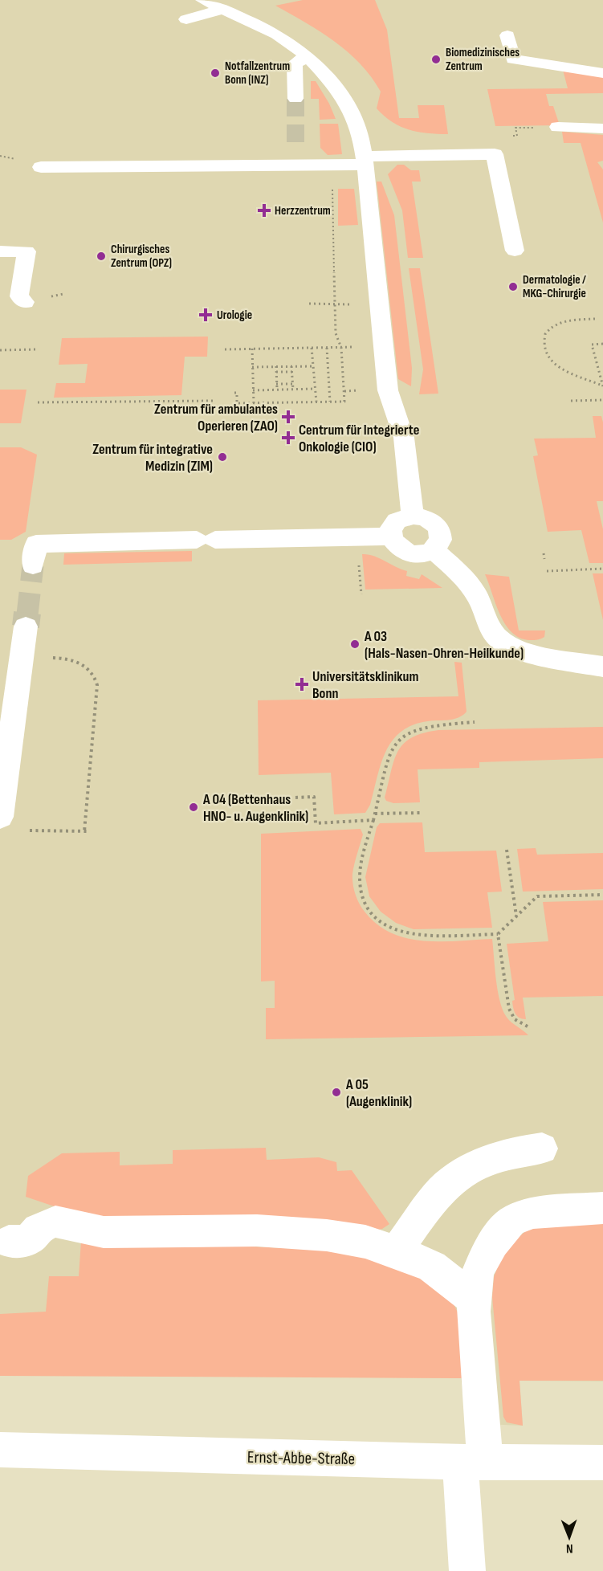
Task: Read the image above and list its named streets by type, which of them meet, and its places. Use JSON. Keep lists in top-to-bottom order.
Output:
{
  "streets": {
    "street": ["Ernst-Abbe-Straße"]
  },
  "places": {
    "other": [
      "Biomedizinisches Zentrum",
      "Notfallzentrum Bonn (INZ)",
      "Chirurgisches Zentrum (OPZ)",
      "Dermatologie / MKG-Chirurgie",
      "Zentrum für integrative Medizin (ZIM)",
      "A 03 (Hals-Nasen-Ohren-Heilkunde)",
      "A 04 (Bettenhaus HNO- u. Augenklinik)",
      "A 05 (Augenklinik)"
    ],
    "health": [
      "Herzzentrum",
      "Urologie",
      "Zentrum für ambulantes Operieren (ZAO)",
      "Centrum für Integrierte Onkologie (CIO)",
      "Universitätsklinikum Bonn"
    ]
  },
  "north": "bottom"
}
